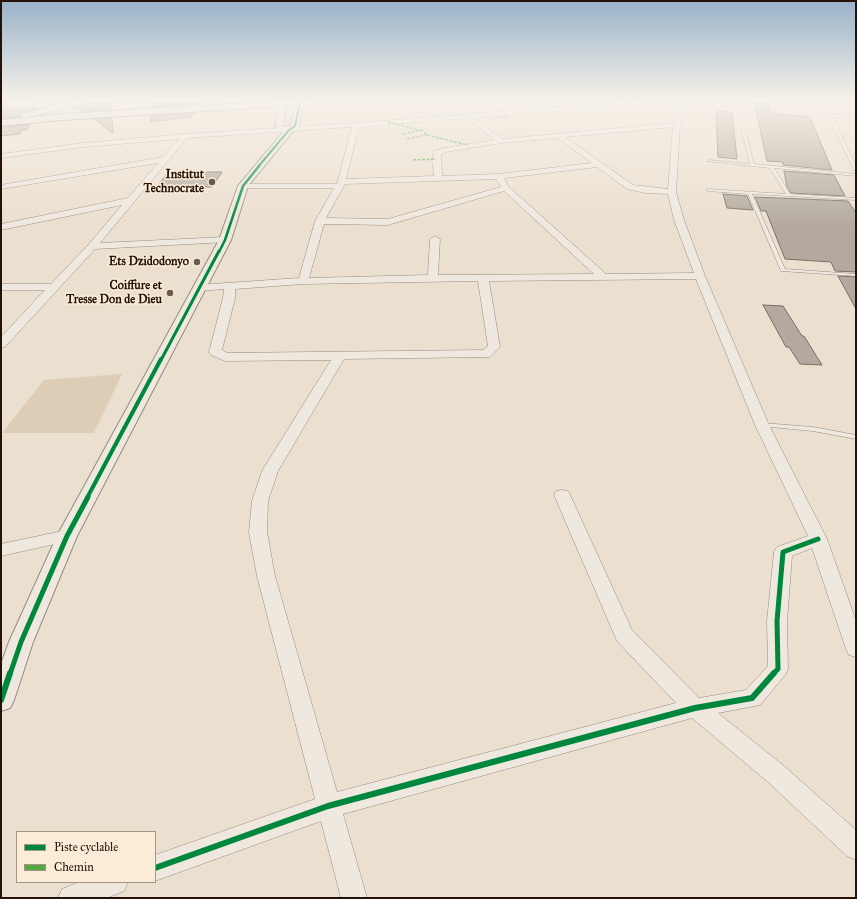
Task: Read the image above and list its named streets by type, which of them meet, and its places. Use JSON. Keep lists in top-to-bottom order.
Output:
{
  "places": ["Institut Technocrate", "Ets Dzidodonyo", "Coiffure et Tresse Don de Dieu"],
  "legend": ["Piste cyclable", "Chemin"]
}
